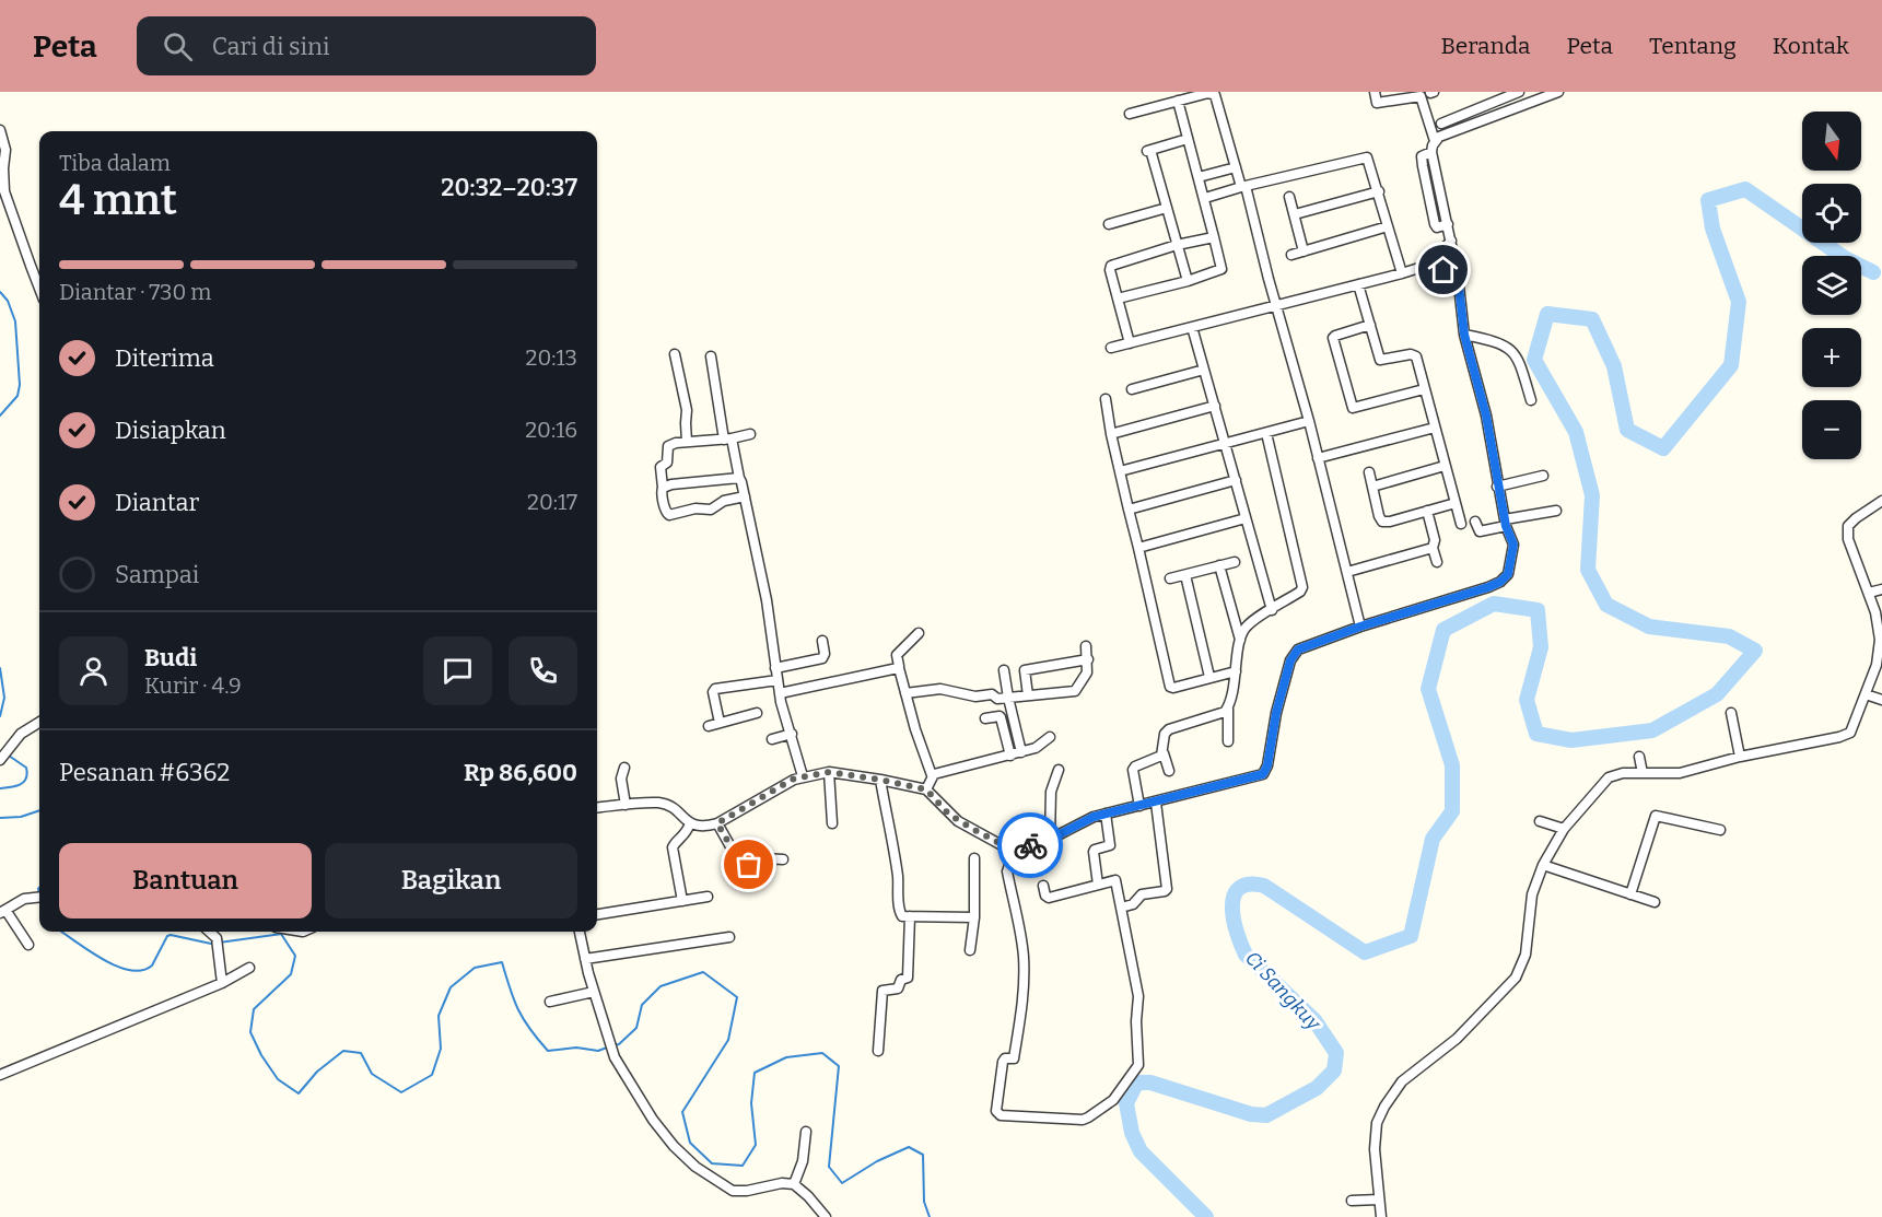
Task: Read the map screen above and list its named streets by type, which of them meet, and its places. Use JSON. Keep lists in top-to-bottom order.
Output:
{
  "water": ["Ci Sangkuy"],
  "north": "bottom",
  "page": {
    "header": "Peta",
    "search": "Cari di sini",
    "nav": [
      "Beranda",
      "Peta",
      "Tentang",
      "Kontak"
    ],
    "map_buttons": ["+", "−"],
    "heading": ["4 mnt", "Tiba dalam", "20:32–20:37"],
    "panel": [
      "Budi",
      "Kurir · 4.9",
      "Pesanan #6362",
      "Rp 86,600"
    ],
    "bar": "Diantar · 730 m",
    "list": [
      ["Diterima", "20:13"],
      ["Disiapkan", "20:16"],
      ["Diantar", "20:17"],
      "Sampai"
    ],
    "buttons": ["Bantuan", "Bagikan"]
  }
}
